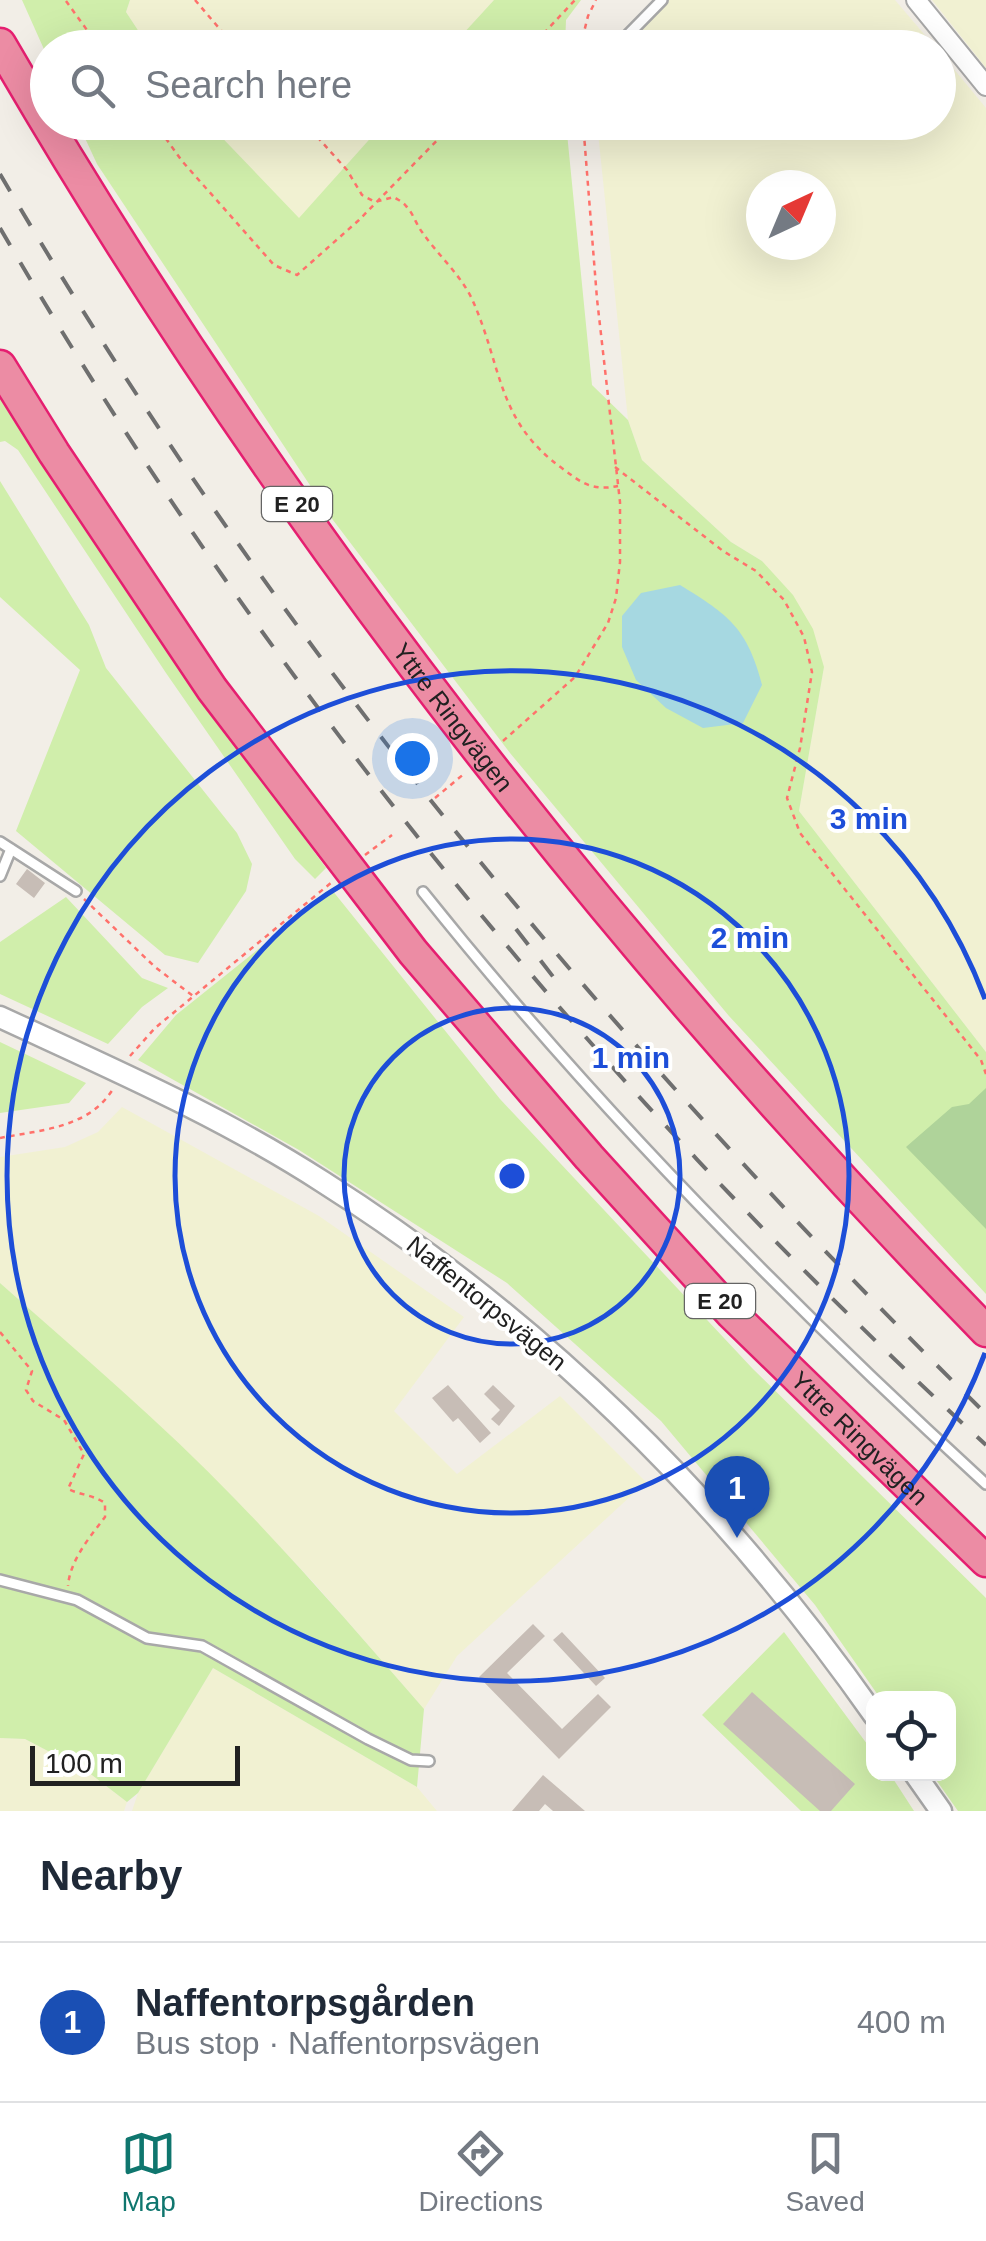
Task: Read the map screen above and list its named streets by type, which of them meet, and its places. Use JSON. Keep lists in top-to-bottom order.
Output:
{
  "streets": {
    "highway": ["E 20", "Yttre Ringvägen"],
    "street": ["Naffentorpsvägen"]
  },
  "scale_bar": "100 m",
  "north": "top right",
  "page": {
    "search": "Search here",
    "pins": "1",
    "scale": "100 m",
    "heading": "Nearby",
    "list": [
      {
        "mark": "1",
        "name": "Naffentorpsgården",
        "note": "Bus stop · Naffentorpsvägen",
        "value": "400 m"
      }
    ],
    "nav": ["Map", "Directions", "Saved"]
  },
  "rings": ["3 min", "2 min", "1 min"]
}
